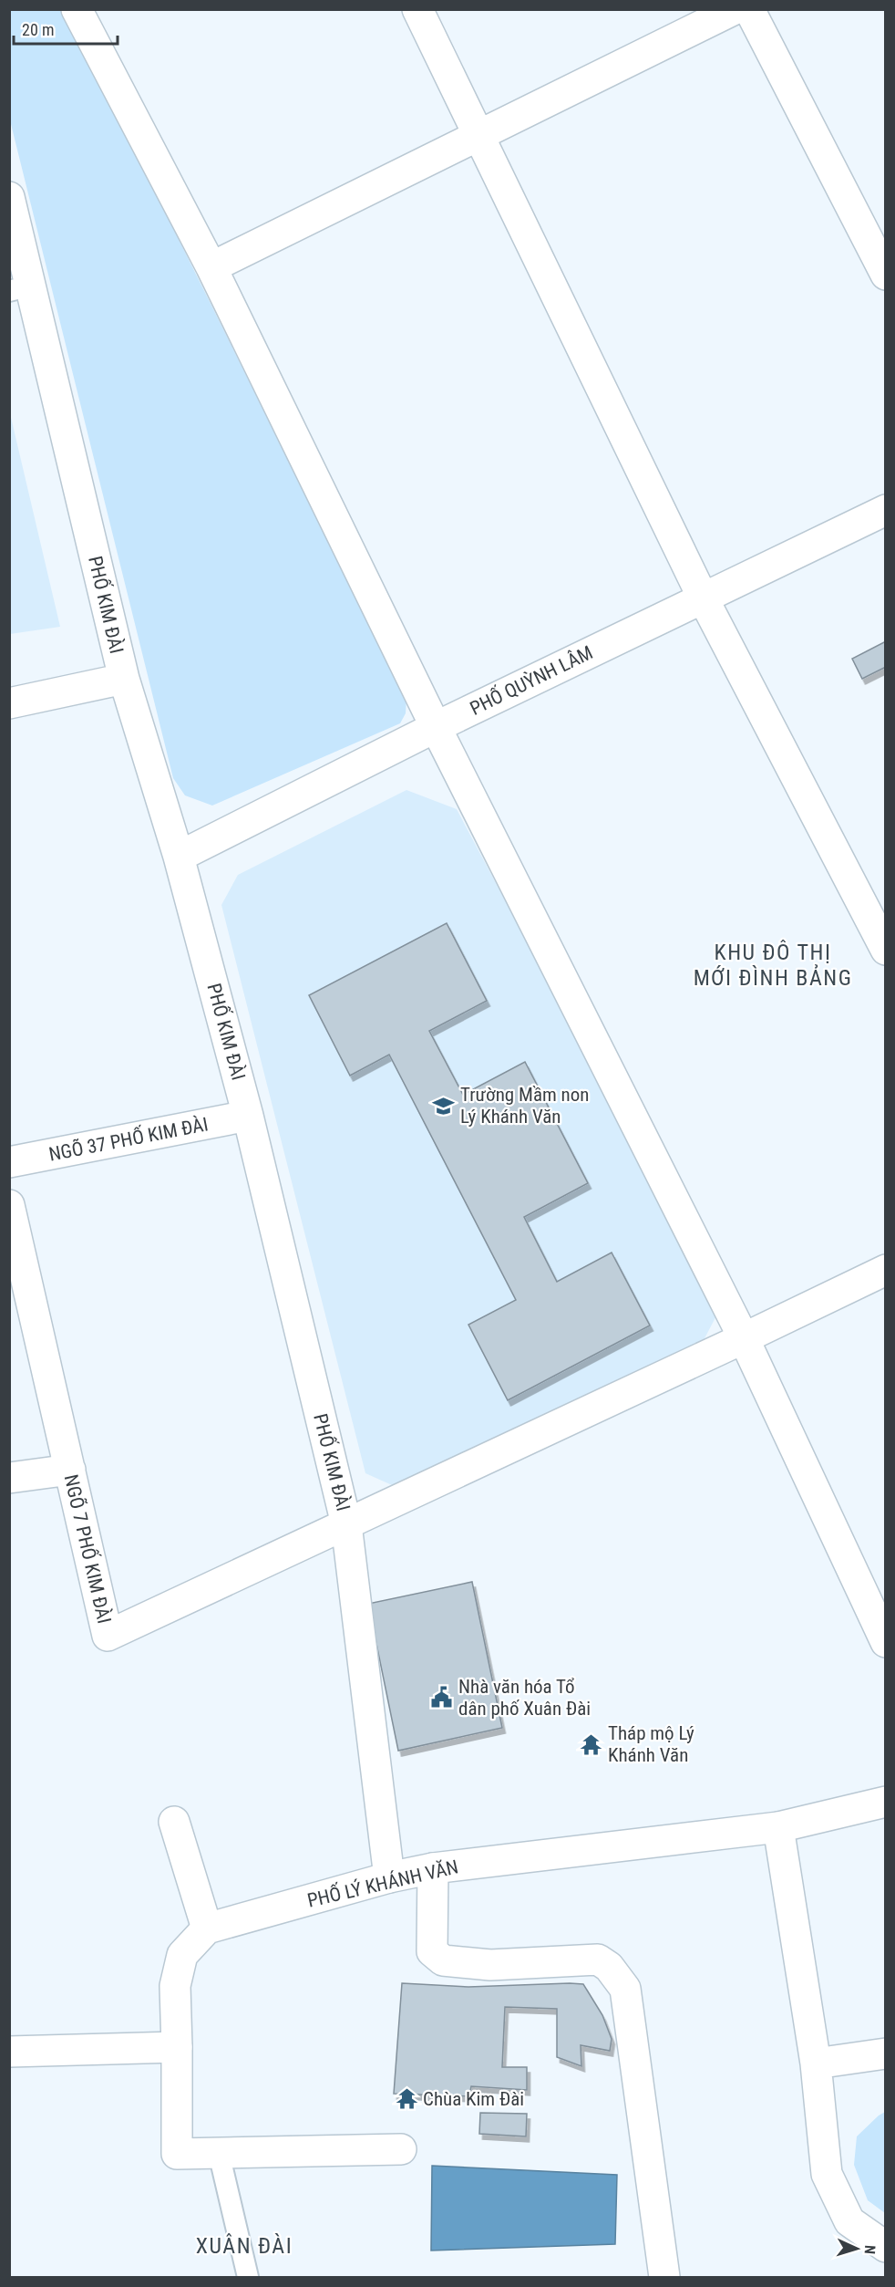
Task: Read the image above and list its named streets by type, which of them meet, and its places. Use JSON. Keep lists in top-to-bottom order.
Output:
{
  "streets": {
    "street": [
      "PHỐ KIM ĐÀI",
      "PHỐ QUỲNH LÂM",
      "NGÕ 37 PHỐ KIM ĐÀI",
      "NGÕ 7 PHỐ KIM ĐÀI",
      "PHỐ LÝ KHÁNH VĂN"
    ]
  },
  "crossings": [
    ["PHỐ KIM ĐÀI", "PHỐ QUỲNH LÂM"],
    ["PHỐ KIM ĐÀI", "NGÕ 37 PHỐ KIM ĐÀI"],
    ["PHỐ KIM ĐÀI", "NGÕ 7 PHỐ KIM ĐÀI"],
    ["PHỐ KIM ĐÀI", "PHỐ LÝ KHÁNH VĂN"]
  ],
  "districts": ["KHU ĐÔ THỊ MỚI ĐÌNH BẢNG", "XUÂN ĐÀI"],
  "places": {
    "school or university": ["Trường Mầm non Lý Khánh Văn"],
    "public building": ["Nhà văn hóa Tổ dân phố Xuân Đài"],
    "temple": ["Tháp mộ Lý Khánh Văn", "Chùa Kim Đài"]
  },
  "scale_bar": "20 m",
  "north": "right"
}
